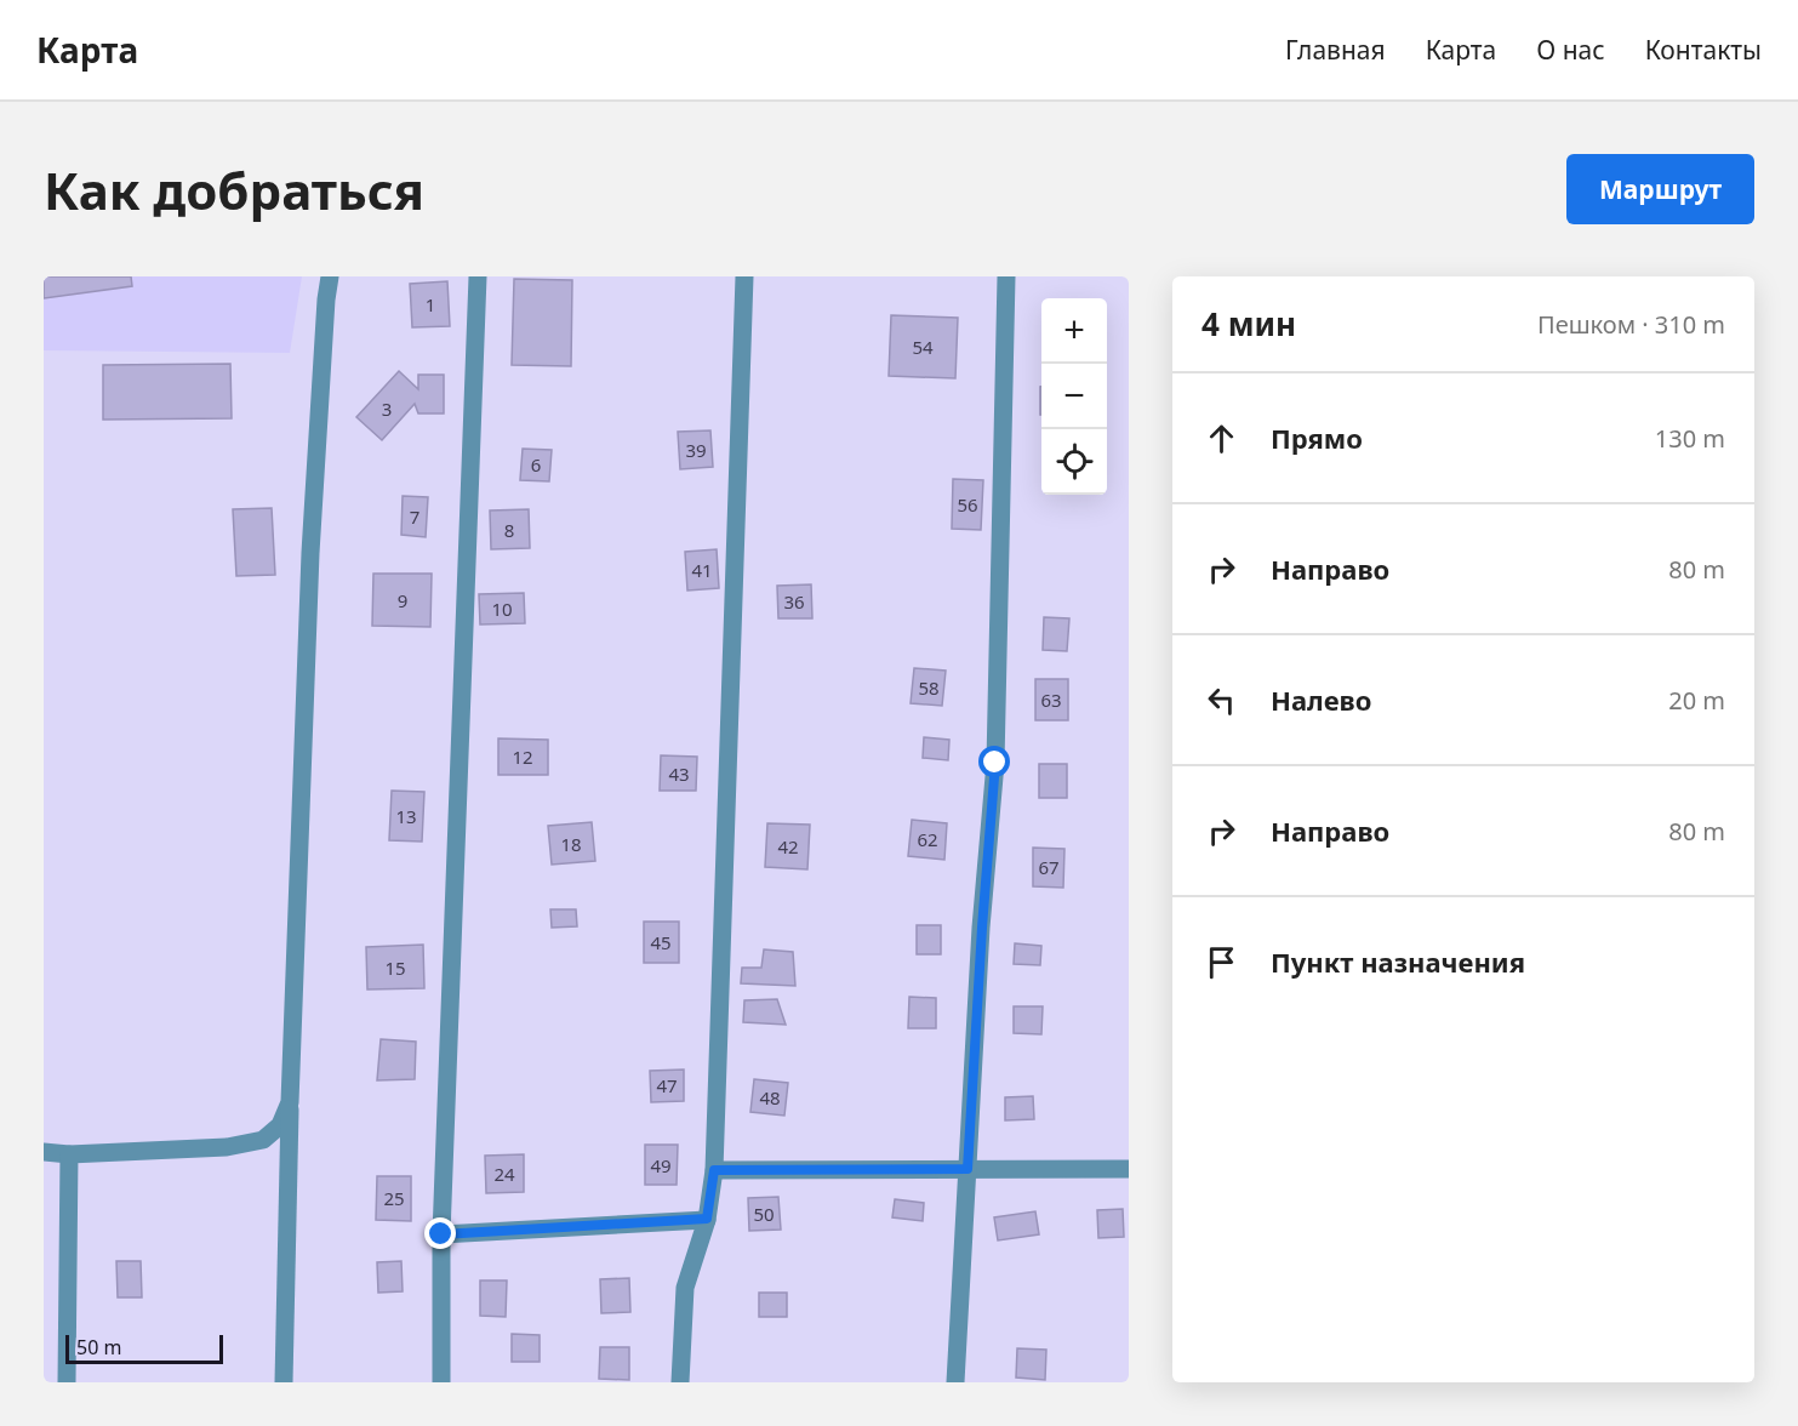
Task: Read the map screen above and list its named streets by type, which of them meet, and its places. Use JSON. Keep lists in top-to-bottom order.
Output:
{
  "house_numbers": [
    "1",
    "54",
    "3",
    "39",
    "6",
    "56",
    "7",
    "8",
    "41",
    "9",
    "36",
    "10",
    "58",
    "63",
    "12",
    "43",
    "13",
    "62",
    "18",
    "42",
    "67",
    "45",
    "15",
    "47",
    "48",
    "49",
    "24",
    "25",
    "50"
  ],
  "scale_bar": "50 m",
  "page": {
    "header": "Карта",
    "nav": [
      "Главная",
      "Карта",
      "О нас",
      "Контакты"
    ],
    "buttons": "Маршрут",
    "title": "Как добраться",
    "heading": ["4 мин", "Пешком · 310 m"],
    "map_buttons": ["+", "−"],
    "list": [
      ["Прямо", "130 m"],
      ["Направо", "80 m"],
      ["Налево", "20 m"],
      ["Направо", "80 m"],
      "Пункт назначения"
    ],
    "scale": "50 m"
  }
}
